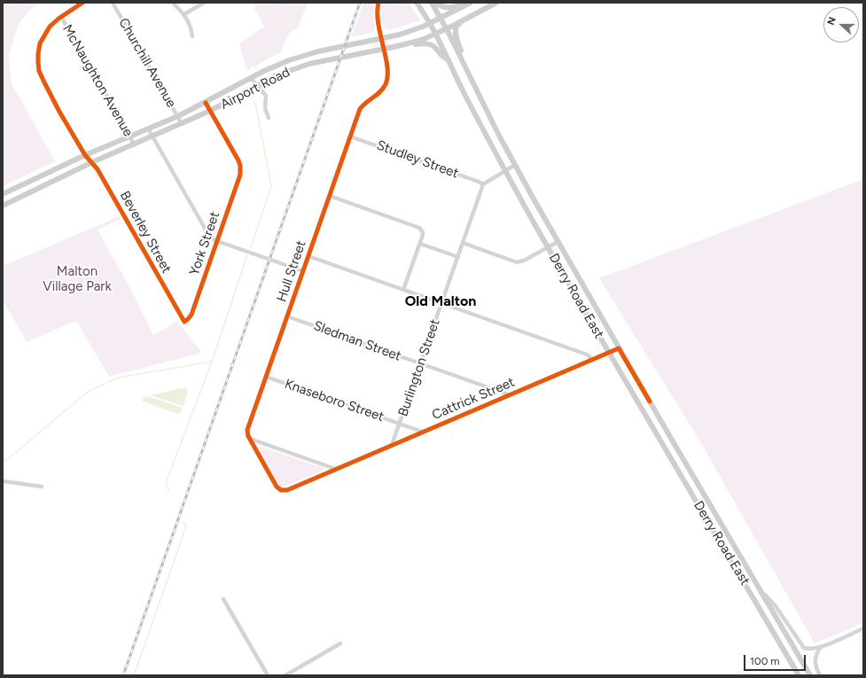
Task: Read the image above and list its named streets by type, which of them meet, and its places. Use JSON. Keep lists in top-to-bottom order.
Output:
{
  "streets": {
    "main road": ["Airport Road", "Derry Road East"],
    "street": [
      "Churchill Avenue",
      "McNaughton Avenue",
      "Studley Street",
      "Beverley Street",
      "York Street",
      "Hull Street",
      "Sledman Street",
      "Burlington Street",
      "Cattrick Street",
      "Knaseboro Street"
    ]
  },
  "crossings": [
    ["Churchill Avenue", "Airport Road"],
    ["McNaughton Avenue", "Airport Road"],
    ["McNaughton Avenue", "Beverley Street"],
    ["Airport Road", "Beverley Street"],
    ["Airport Road", "York Street"],
    ["Airport Road", "Hull Street"],
    ["Airport Road", "Derry Road East"],
    ["Studley Street", "Hull Street"],
    ["Studley Street", "Burlington Street"],
    ["Beverley Street", "York Street"],
    ["Hull Street", "Sledman Street"],
    ["Hull Street", "Knaseboro Street"],
    ["Derry Road East", "Cattrick Street"],
    ["Sledman Street", "Burlington Street"],
    ["Sledman Street", "Cattrick Street"],
    ["Burlington Street", "Cattrick Street"],
    ["Burlington Street", "Knaseboro Street"],
    ["Cattrick Street", "Knaseboro Street"]
  ],
  "districts": ["Old Malton"],
  "parks": ["Malton Village Park"],
  "scale_bar": "100 m",
  "north": "left"
}
